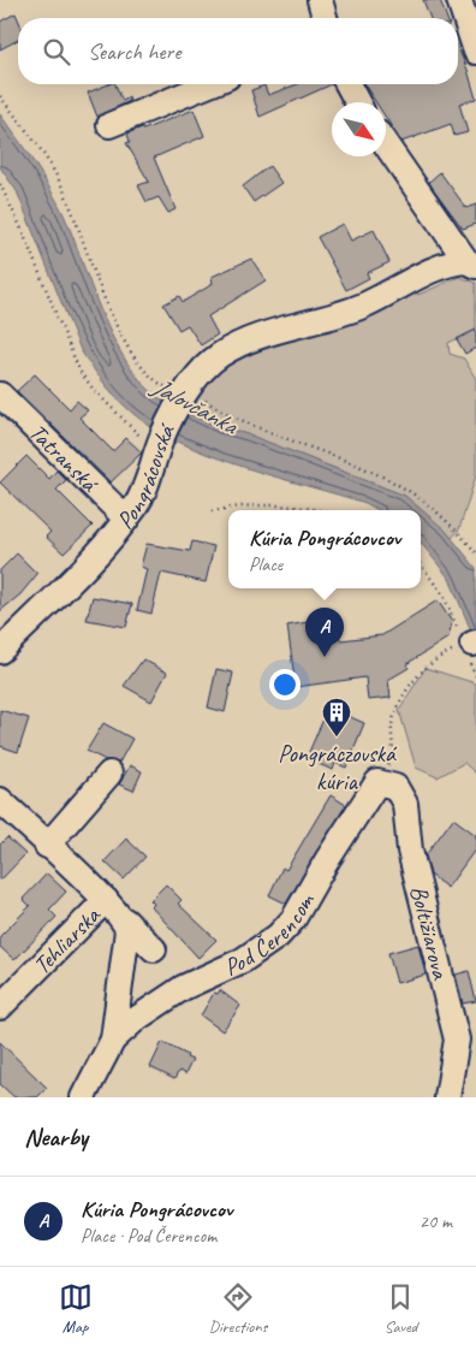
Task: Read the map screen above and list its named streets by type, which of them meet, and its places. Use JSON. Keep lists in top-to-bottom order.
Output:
{
  "streets": {
    "street": [
      "Tatranská",
      "Pongrácovská",
      "Pod Čerencom",
      "Boltižiarova",
      "Tehliarska"
    ]
  },
  "crossings": [
    ["Tatranská", "Pongrácovská"],
    ["Pod Čerencom", "Boltižiarova"]
  ],
  "water": ["Jalovčanka"],
  "places": {
    "building": ["Pongráczovská kúria"]
  },
  "north": "bottom right",
  "page": {
    "search": "Search here",
    "popup": ["Kúria Pongrácovcov", "Place"],
    "pins": "A",
    "heading": "Nearby",
    "list": [
      {
        "mark": "A",
        "name": "Kúria Pongrácovcov",
        "note": "Place · Pod Čerencom",
        "value": "20 m"
      }
    ],
    "nav": ["Map", "Directions", "Saved"]
  }
}
